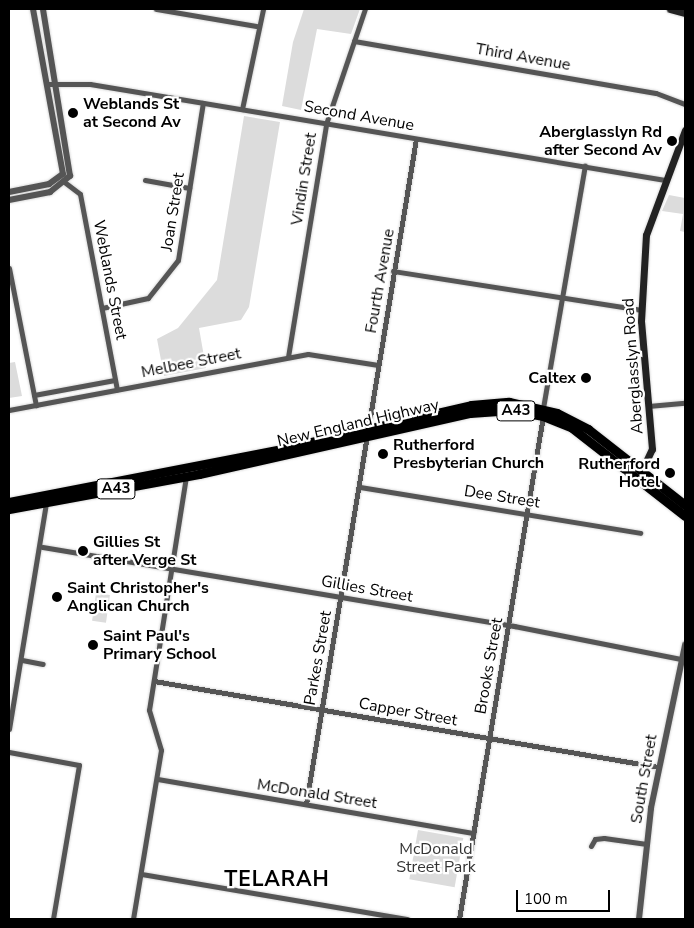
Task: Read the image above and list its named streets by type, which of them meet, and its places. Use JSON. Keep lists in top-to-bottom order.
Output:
{
  "streets": {
    "highway": ["A43", "New England Highway"],
    "main road": ["Aberglasslyn Road"],
    "street": [
      "Third Avenue",
      "Second Avenue",
      "Vindin Street",
      "Joan Street",
      "Weblands Street",
      "Fourth Avenue",
      "Melbee Street",
      "Dee Street",
      "Gillies Street",
      "Parkes Street",
      "Brooks Street",
      "Capper Street",
      "South Street",
      "McDonald Street"
    ]
  },
  "crossings": [
    ["Third Avenue", "Vindin Street"],
    ["Second Avenue", "Vindin Street"],
    ["Second Avenue", "Joan Street"],
    ["Second Avenue", "Fourth Avenue"],
    ["Second Avenue", "Aberglasslyn Road"],
    ["Second Avenue", "Brooks Street"],
    ["Vindin Street", "Melbee Street"],
    ["Joan Street", "Weblands Street"],
    ["Weblands Street", "Melbee Street"],
    ["Fourth Avenue", "Melbee Street"],
    ["Fourth Avenue", "New England Highway"],
    ["Fourth Avenue", "Parkes Street"],
    ["Aberglasslyn Road", "New England Highway"],
    ["New England Highway", "Parkes Street"],
    ["New England Highway", "Brooks Street"],
    ["Dee Street", "Parkes Street"],
    ["Dee Street", "Brooks Street"],
    ["Gillies Street", "Parkes Street"],
    ["Gillies Street", "Brooks Street"],
    ["Gillies Street", "South Street"],
    ["Parkes Street", "Capper Street"],
    ["Parkes Street", "McDonald Street"],
    ["Brooks Street", "Capper Street"],
    ["Brooks Street", "McDonald Street"],
    ["Capper Street", "South Street"]
  ],
  "districts": ["TELARAH"],
  "parks": ["McDonald Street Park"],
  "places": [
    "Weblands St at Second Av",
    "Aberglasslyn Rd after Second Av",
    "Caltex",
    "Rutherford Presbyterian Church",
    "Rutherford Hotel",
    "Gillies St after Verge St",
    "Saint Christopher's Anglican Church",
    "Saint Paul's Primary School"
  ],
  "scale_bar": "100 m"
}
